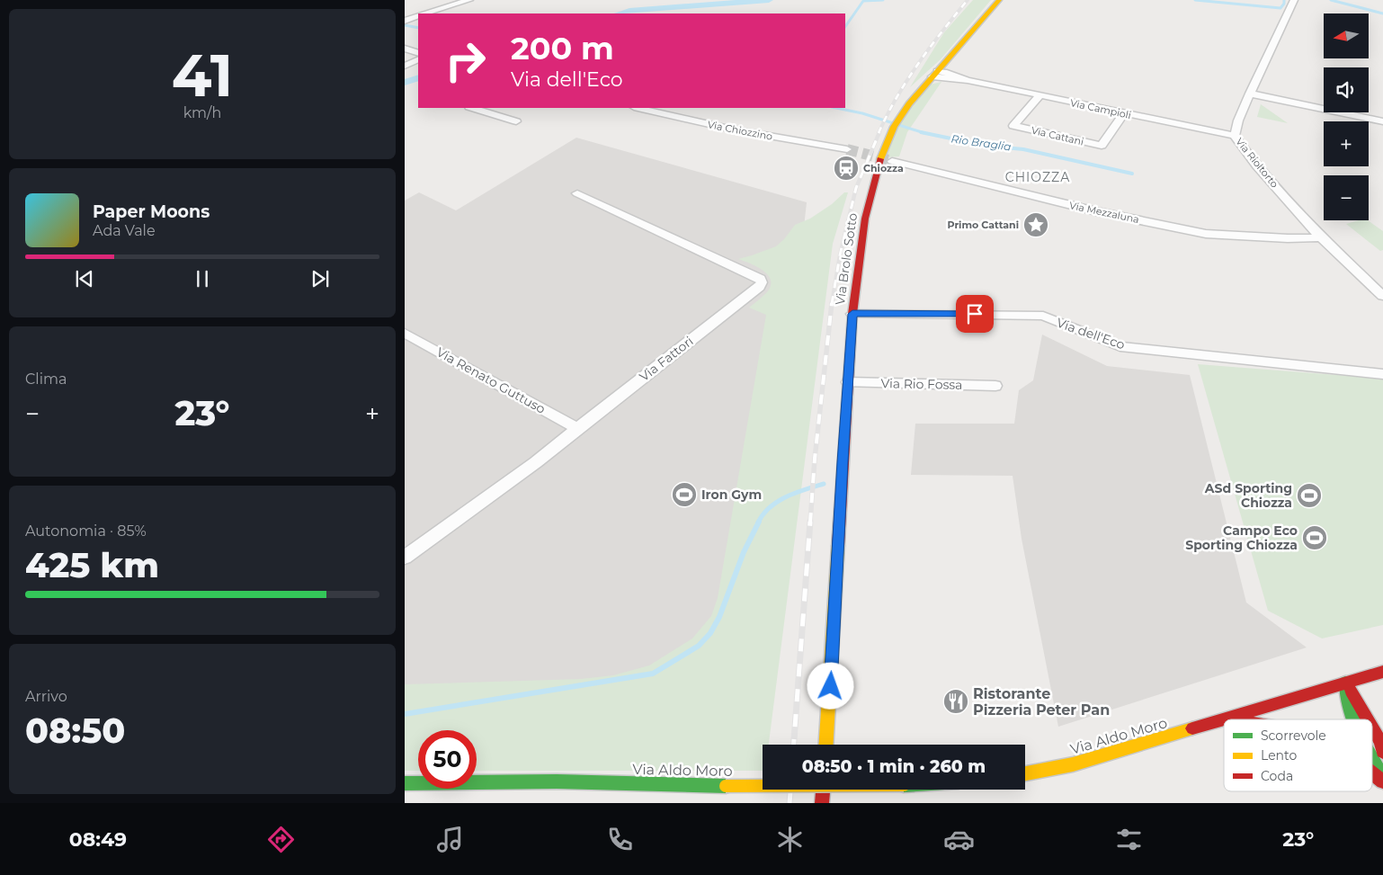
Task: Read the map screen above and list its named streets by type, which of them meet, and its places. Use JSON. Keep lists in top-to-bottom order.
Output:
{
  "streets": {
    "main road": ["Via Brolo Sotto", "Via Aldo Moro"],
    "street": [
      "Via Campioli",
      "Via Chiozzino",
      "Via Cattani",
      "Via Rioltorto",
      "Via Mezzaluna",
      "Via dell'Eco",
      "Via Fattori",
      "Via Renato Guttuso",
      "Via Rio Fossa"
    ]
  },
  "crossings": [
    ["Via Campioli", "Via Cattani"],
    ["Via Campioli", "Via Rioltorto"],
    ["Via Campioli", "Via Brolo Sotto"],
    ["Via Rioltorto", "Via Mezzaluna"],
    ["Via Brolo Sotto", "Via dell'Eco"],
    ["Via Brolo Sotto", "Via Rio Fossa"],
    ["Via Fattori", "Via Renato Guttuso"]
  ],
  "districts": ["CHIOZZA"],
  "water": ["Rio Braglia"],
  "places": {
    "station": ["Chiozza"],
    "place": ["Primo Cattani"],
    "sports": ["Iron Gym", "ASd Sporting Chiozza", "Campo Eco Sporting Chiozza"],
    "restaurant": ["Ristorante Pizzeria Peter Pan"]
  },
  "legend": ["Scorrevole", "Lento", "Coda"],
  "north": "left",
  "page": {
    "tile": [
      ["41", "km/h"],
      "Clima",
      ["Autonomia · 85%", "425 km"],
      ["Arrivo", "08:50"]
    ],
    "map_buttons": ["+", "−"],
    "turn": ["200 m", "Via dell'Eco"],
    "song": ["Paper Moons", "Ada Vale"],
    "heat": ["−", "23°", "+"],
    "limit": "50",
    "trip": "08:50 · 1 min · 260 m",
    "tabs": ["08:49", "23°"]
  }
}
